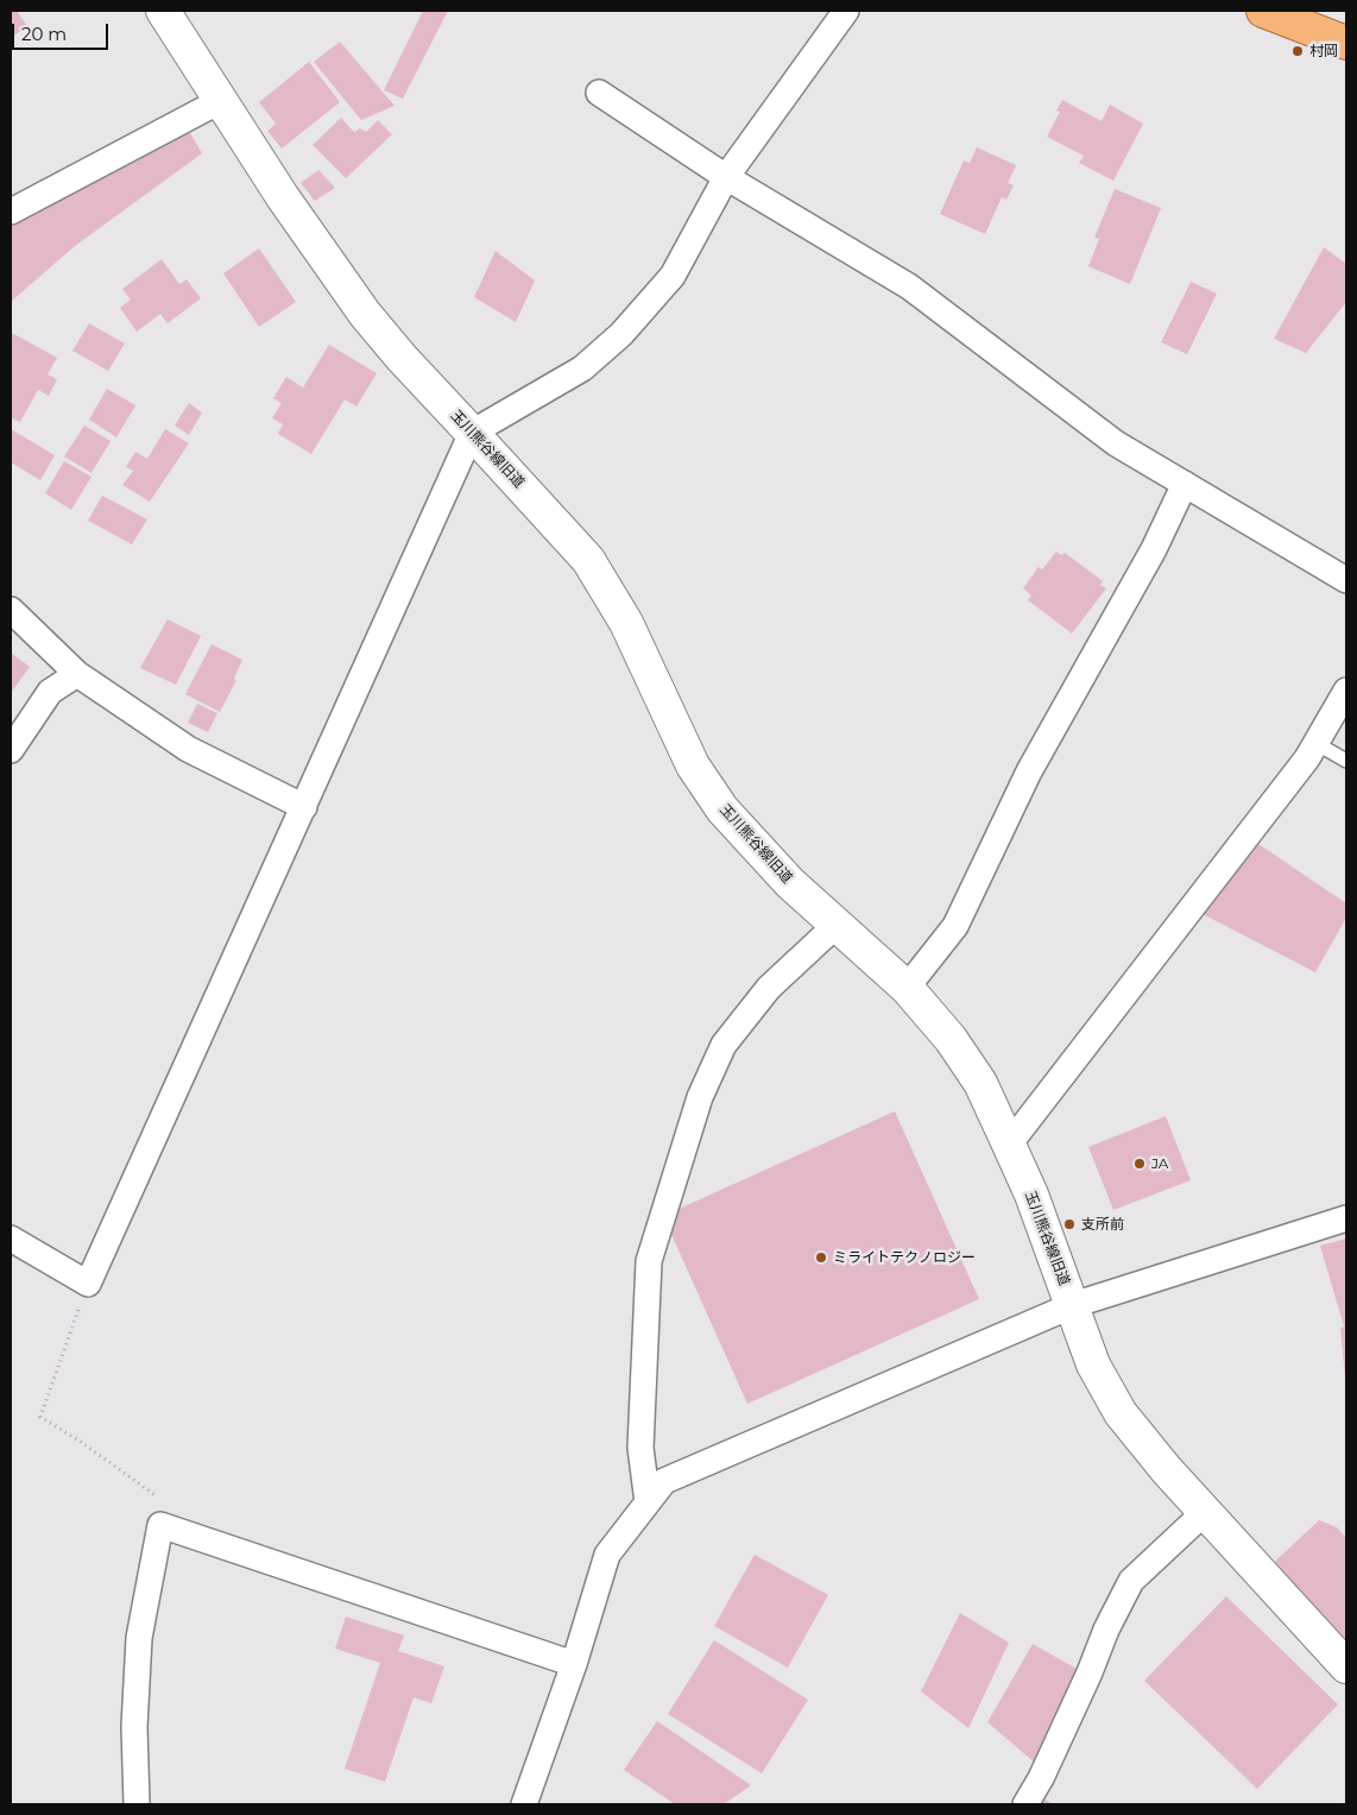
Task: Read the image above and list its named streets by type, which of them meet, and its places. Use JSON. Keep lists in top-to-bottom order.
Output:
{
  "streets": {
    "street": ["玉川熊谷線旧道"]
  },
  "places": [
    "村岡",
    "JA",
    "支所前",
    "ミライトテクノロジー"
  ],
  "scale_bar": "20 m"
}
